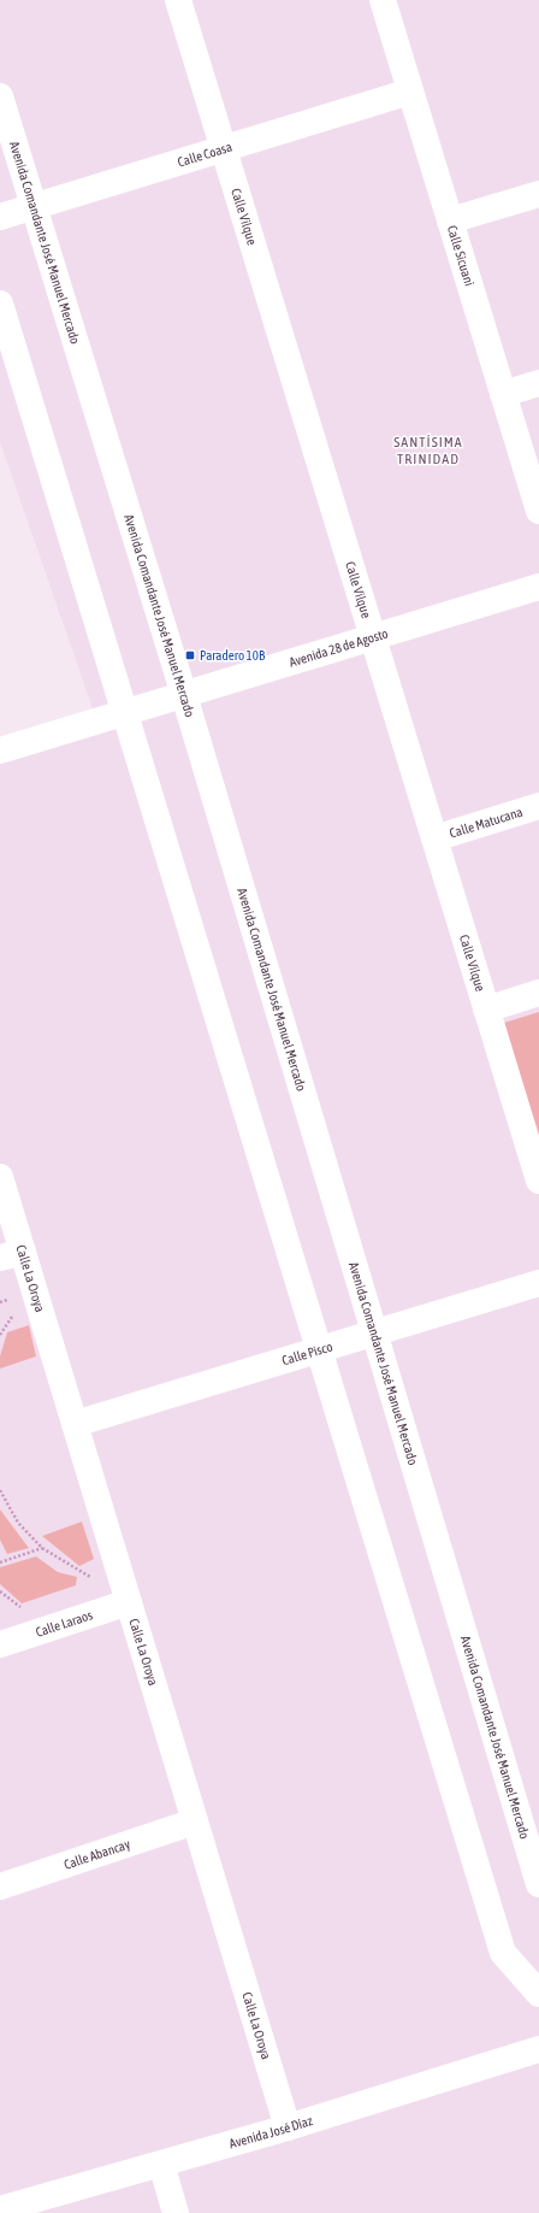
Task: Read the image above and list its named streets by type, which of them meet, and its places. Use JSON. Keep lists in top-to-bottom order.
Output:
{
  "streets": {
    "street": [
      "Calle Coasa",
      "Calle Vilque",
      "Avenida Comandante José Manuel Mercado",
      "Calle Sicuani",
      "Avenida 28 de Agosto",
      "Calle Matucana",
      "Calle La Oroya",
      "Calle Pisco",
      "Calle Laraos",
      "Calle Abancay",
      "Avenida José Díaz"
    ]
  },
  "crossings": [
    ["Calle Coasa", "Calle Vilque"],
    ["Calle Coasa", "Avenida Comandante José Manuel Mercado"],
    ["Calle Coasa", "Calle Sicuani"],
    ["Calle Vilque", "Avenida 28 de Agosto"],
    ["Calle Vilque", "Calle Matucana"],
    ["Avenida Comandante José Manuel Mercado", "Avenida 28 de Agosto"],
    ["Avenida Comandante José Manuel Mercado", "Calle Pisco"],
    ["Calle La Oroya", "Calle Pisco"],
    ["Calle La Oroya", "Calle Laraos"],
    ["Calle La Oroya", "Calle Abancay"],
    ["Calle La Oroya", "Avenida José Díaz"]
  ],
  "districts": ["SANTÍSIMA TRINIDAD"],
  "places": {
    "transit": ["Paradero 10B"]
  }
}
